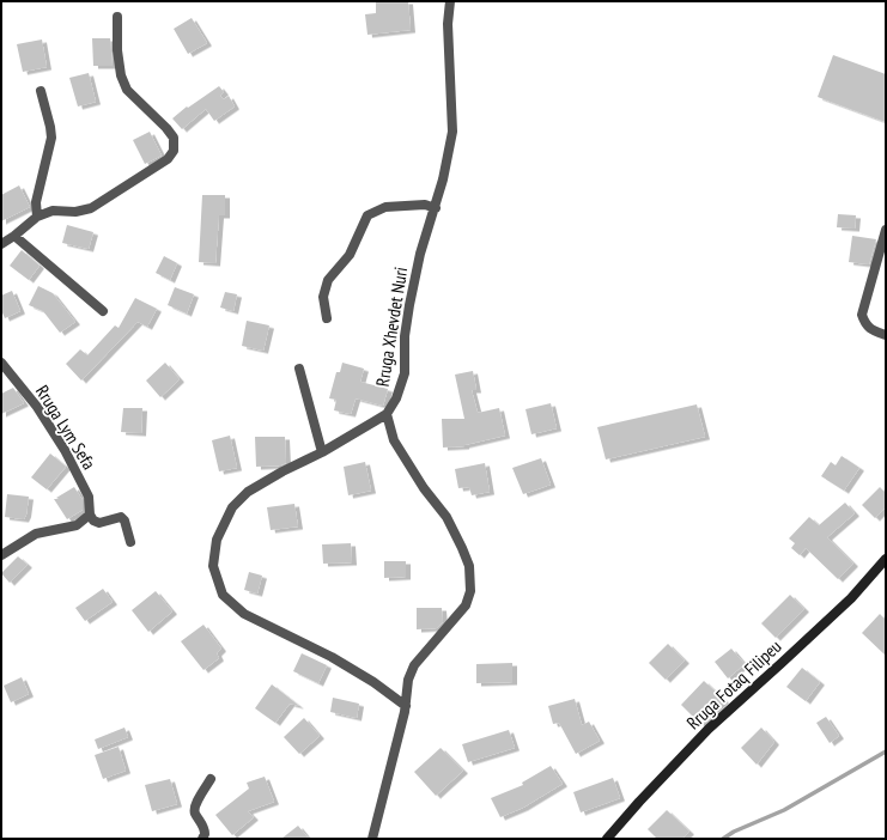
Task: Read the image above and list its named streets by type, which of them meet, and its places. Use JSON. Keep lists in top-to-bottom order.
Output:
{
  "streets": {
    "main road": ["Rruga Fotaq Filipeu"],
    "street": ["Rruga Xhevdet Nuri", "Rruga Lym Sefa"]
  }
}
